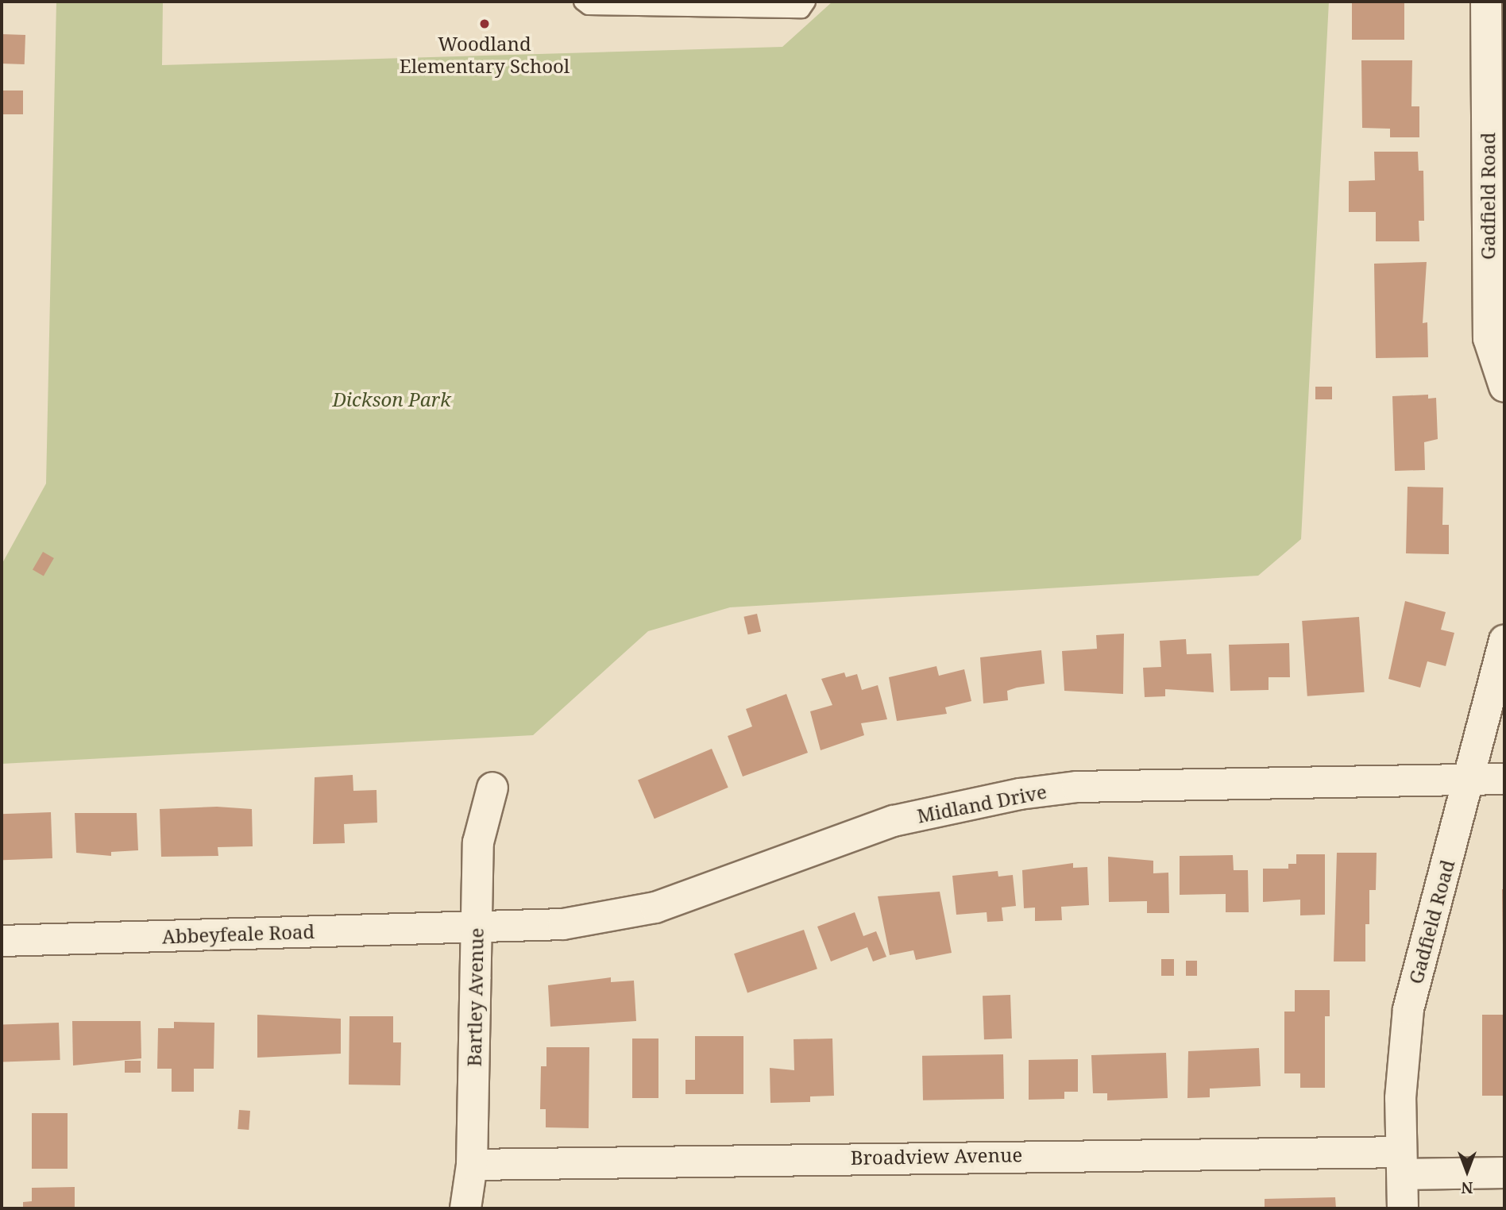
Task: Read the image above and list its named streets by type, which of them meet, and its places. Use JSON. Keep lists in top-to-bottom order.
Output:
{
  "streets": {
    "street": [
      "Gadfield Road",
      "Midland Drive",
      "Abbeyfeale Road",
      "Bartley Avenue",
      "Broadview Avenue"
    ]
  },
  "crossings": [
    ["Gadfield Road", "Midland Drive"],
    ["Gadfield Road", "Broadview Avenue"],
    ["Midland Drive", "Abbeyfeale Road"],
    ["Midland Drive", "Bartley Avenue"],
    ["Abbeyfeale Road", "Bartley Avenue"],
    ["Bartley Avenue", "Broadview Avenue"]
  ],
  "parks": ["Dickson Park"],
  "places": ["Woodland Elementary School"],
  "north": "bottom"
}
